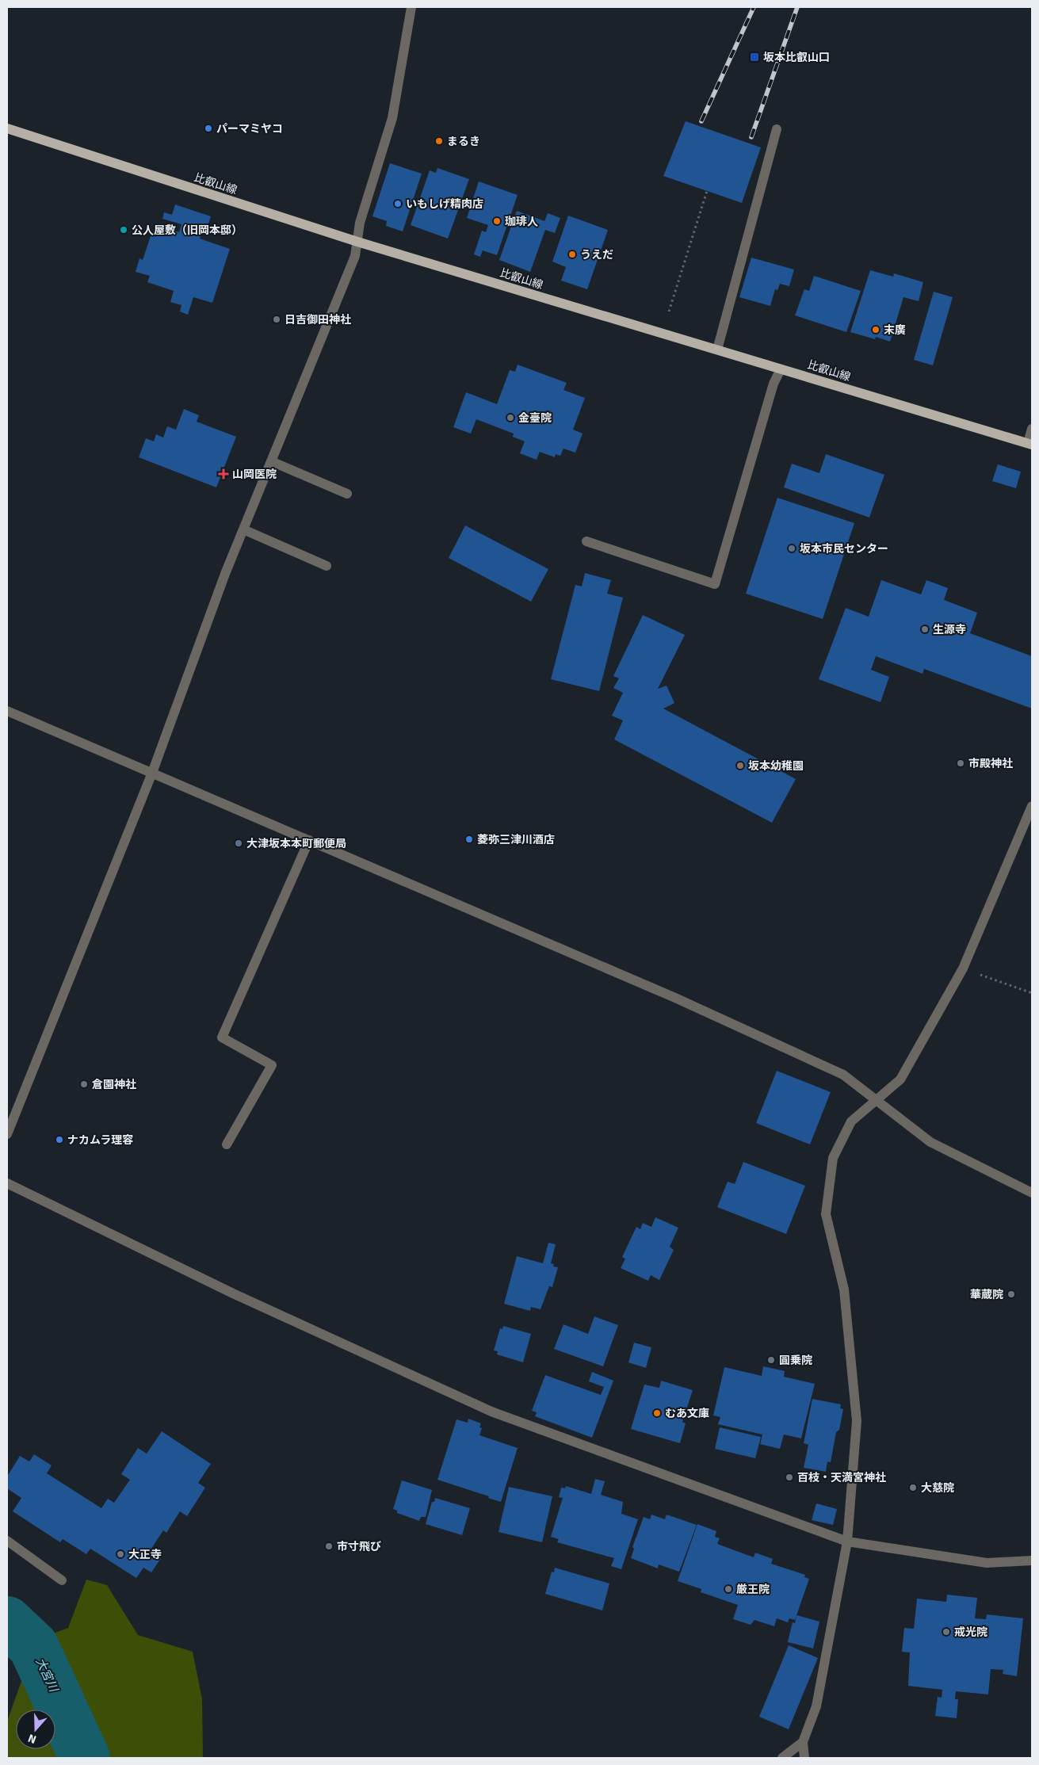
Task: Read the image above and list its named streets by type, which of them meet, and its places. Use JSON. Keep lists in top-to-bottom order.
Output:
{
  "streets": {
    "main road": ["比叡山線"]
  },
  "water": ["大宮川"],
  "places": {
    "transit": ["坂本比叡山口"],
    "other": [
      "パーマミヤコ",
      "まるき",
      "いもしげ精肉店",
      "珈琲人",
      "公人屋敷（旧岡本邸）",
      "うえだ",
      "日吉御田神社",
      "末廣",
      "金臺院",
      "坂本市民センター",
      "生源寺",
      "市殿神社",
      "坂本幼稚園",
      "菱弥三津川酒店",
      "大津坂本本町郵便局",
      "倉園神社",
      "ナカムラ理容",
      "華蔵院",
      "圓乗院",
      "むあ文庫",
      "百枝・天満宮神社",
      "大慈院",
      "市寸飛び",
      "大正寺",
      "厳王院",
      "戒光院"
    ],
    "health": ["山岡医院"]
  },
  "north": "bottom"
}
